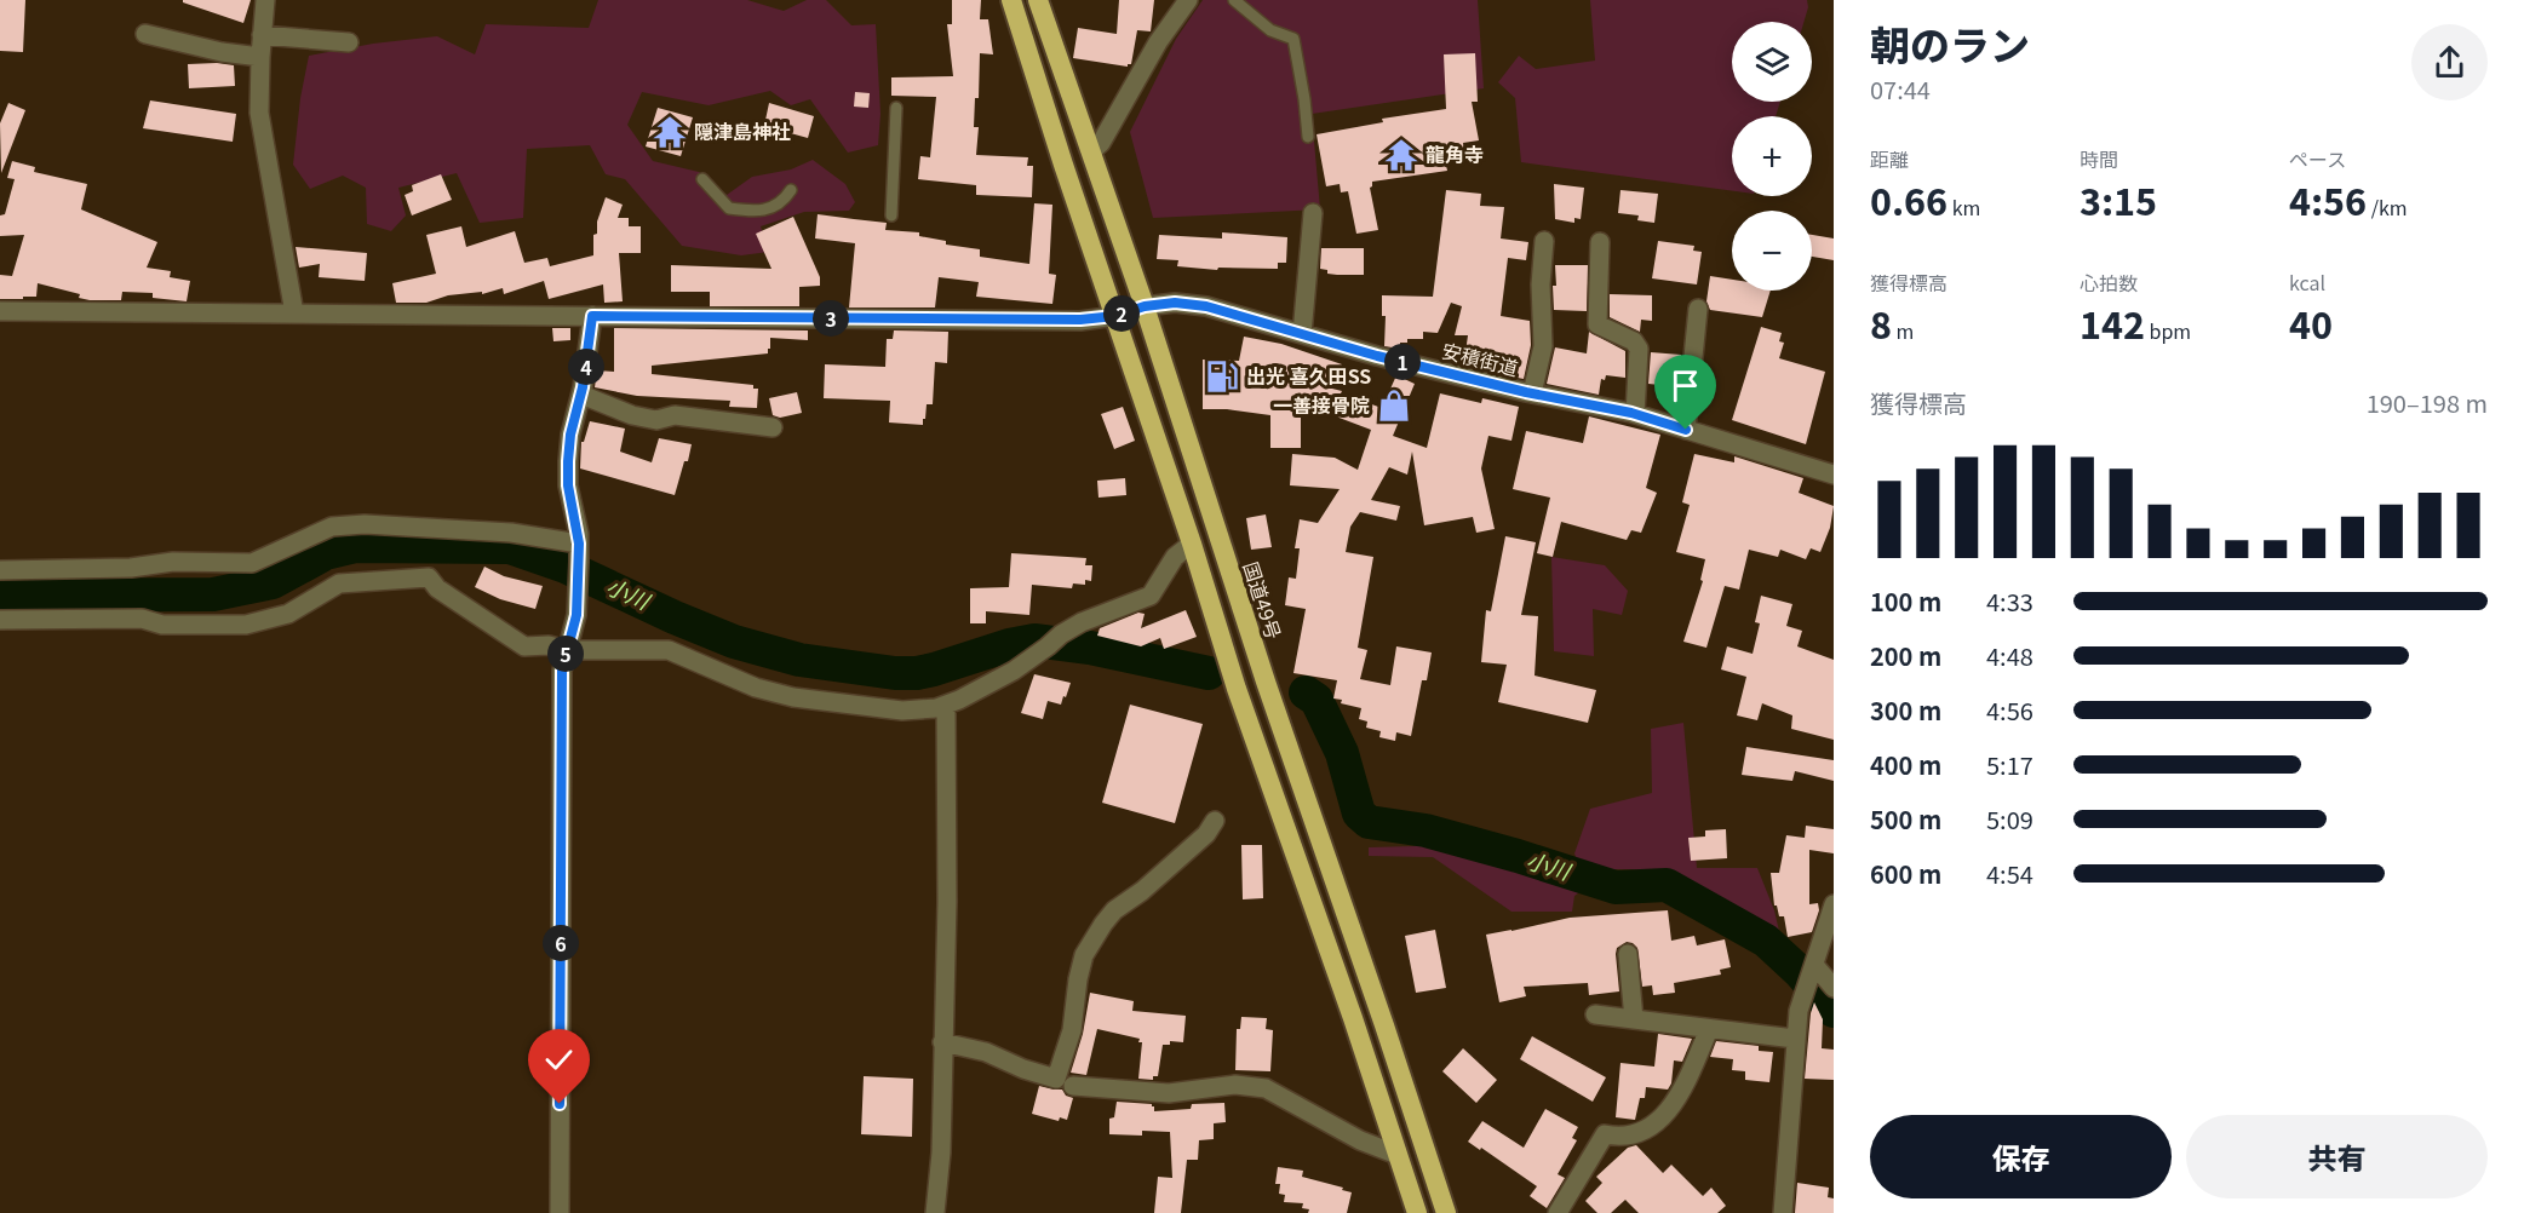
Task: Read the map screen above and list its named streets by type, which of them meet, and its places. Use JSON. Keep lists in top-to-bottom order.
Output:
{
  "streets": {
    "highway": ["国道49号"],
    "street": ["安積街道"]
  },
  "crossings": [
    ["安積街道", "国道49号"]
  ],
  "water": ["小川"],
  "places": {
    "temple": ["隠津島神社", "龍角寺"],
    "fuel station": ["出光 喜久田SS"],
    "shop": ["一善接骨院"]
  },
  "page": {
    "heading": ["朝のラン", "07:44"],
    "map_buttons": ["+", "−"],
    "stats": [
      ["距離", "0.66 km"],
      ["時間", "3:15"],
      ["ペース", "4:56 /km"],
      ["獲得標高", "8 m"],
      ["心拍数", "142 bpm"],
      ["kcal", "40"]
    ],
    "pins": [
      "2",
      "3",
      "1",
      "4",
      "5",
      "6"
    ],
    "chart": ["獲得標高", "190–198 m"],
    "list": [
      {
        "name": "100 m",
        "note": "4:33"
      },
      {
        "name": "200 m",
        "note": "4:48"
      },
      {
        "name": "300 m",
        "note": "4:56"
      },
      {
        "name": "400 m",
        "note": "5:17"
      },
      {
        "name": "500 m",
        "note": "5:09"
      },
      {
        "name": "600 m",
        "note": "4:54"
      }
    ],
    "buttons": ["保存", "共有"]
  }
}
